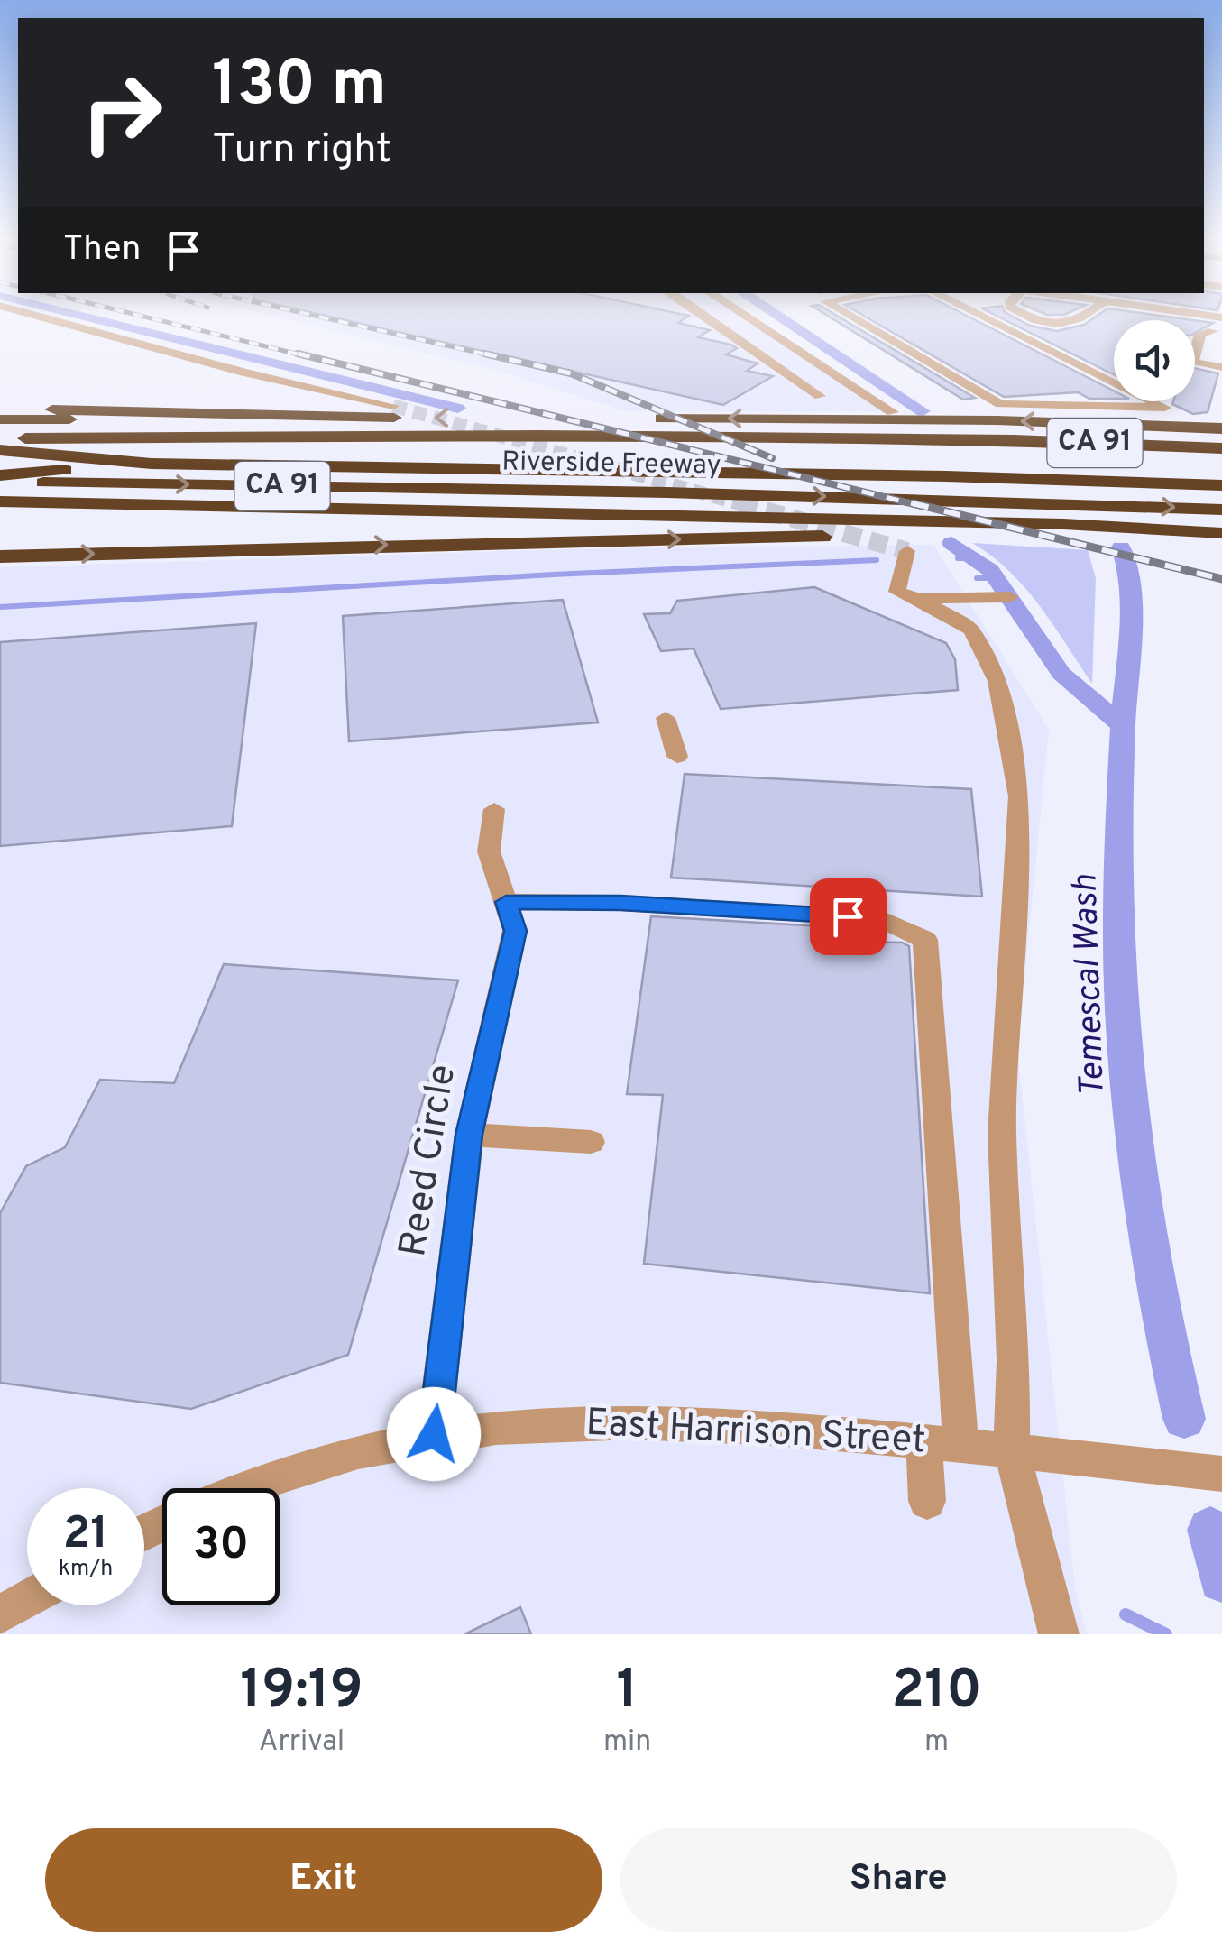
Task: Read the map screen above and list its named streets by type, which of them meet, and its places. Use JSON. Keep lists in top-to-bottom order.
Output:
{
  "streets": {
    "highway": ["CA 91", "Riverside Freeway"],
    "street": ["Reed Circle", "East Harrison Street"]
  },
  "crossings": [
    ["Reed Circle", "East Harrison Street"]
  ],
  "water": ["Temescal Wash"],
  "page": {
    "turn": ["130 m", "Turn right"],
    "then": "Then",
    "speed": "21 km/h",
    "limit": "30",
    "eta": [
      "19:19",
      "Arrival",
      "1",
      "min",
      "210",
      "m"
    ],
    "buttons": ["Exit", "Share"]
  }
}
